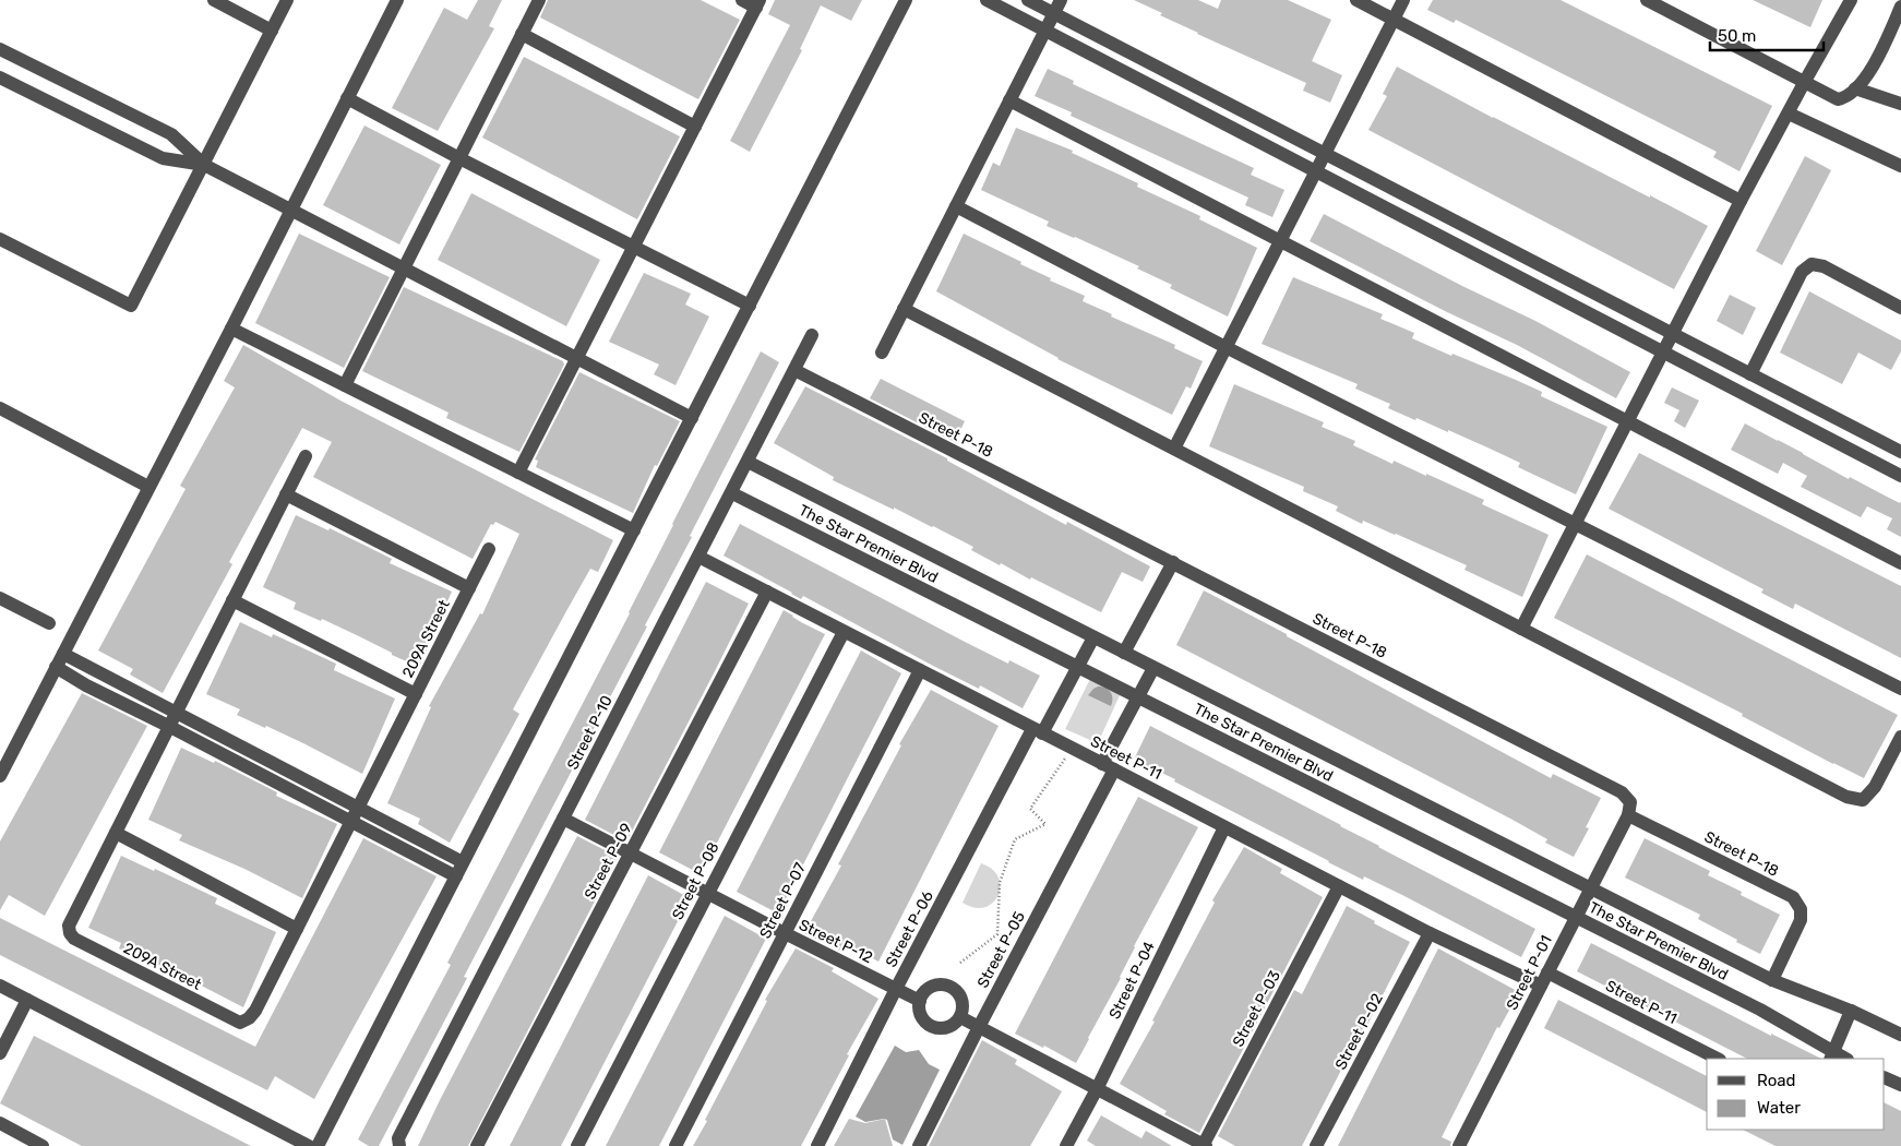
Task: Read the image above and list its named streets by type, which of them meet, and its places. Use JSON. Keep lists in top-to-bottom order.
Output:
{
  "streets": {
    "street": [
      "Street P-18",
      "The Star Premier Blvd",
      "209A Street",
      "Street P-10",
      "Street P-11",
      "Street P-09",
      "Street P-08",
      "Street P-07",
      "Street P-06",
      "Street P-12",
      "Street P-05",
      "Street P-01",
      "Street P-04",
      "Street P-03",
      "Street P-02"
    ]
  },
  "crossings": [
    ["Street P-18", "The Star Premier Blvd"],
    ["Street P-18", "Street P-10"],
    ["Street P-18", "Street P-01"],
    ["The Star Premier Blvd", "Street P-10"],
    ["The Star Premier Blvd", "Street P-06"],
    ["The Star Premier Blvd", "Street P-05"],
    ["The Star Premier Blvd", "Street P-01"],
    ["Street P-10", "Street P-11"],
    ["Street P-10", "Street P-12"],
    ["Street P-11", "Street P-09"],
    ["Street P-11", "Street P-08"],
    ["Street P-11", "Street P-07"],
    ["Street P-11", "Street P-06"],
    ["Street P-11", "Street P-05"],
    ["Street P-11", "Street P-01"],
    ["Street P-11", "Street P-04"],
    ["Street P-11", "Street P-03"],
    ["Street P-11", "Street P-02"],
    ["Street P-09", "Street P-12"],
    ["Street P-08", "Street P-12"],
    ["Street P-07", "Street P-12"],
    ["Street P-06", "Street P-12"]
  ],
  "legend": ["Road", "Water"],
  "scale_bar": "50 m"
}
